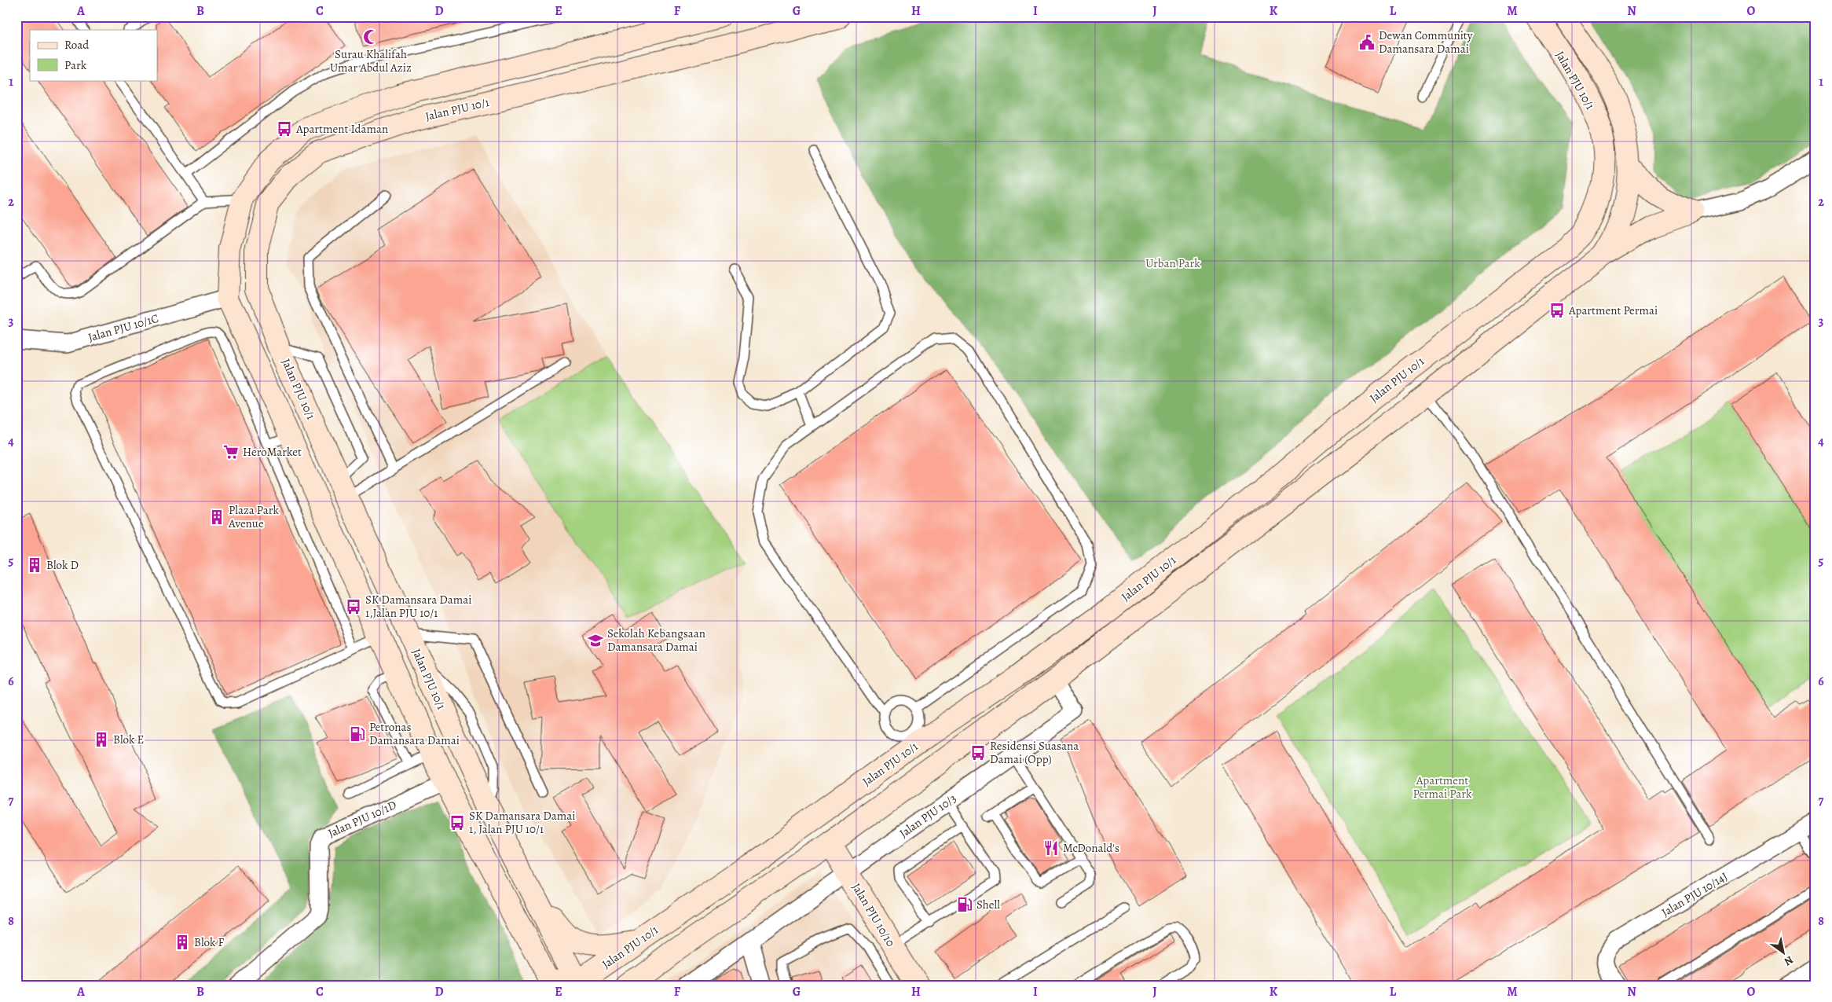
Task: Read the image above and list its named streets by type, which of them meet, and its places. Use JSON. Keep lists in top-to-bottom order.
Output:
{
  "streets": {
    "street": [
      "Jalan PJU 10/1",
      "Jalan PJU 10/1C",
      "Jalan PJU 10/3",
      "Jalan PJU 10/1D",
      "Jalan PJU 10/14J",
      "Jalan PJU 10/10"
    ]
  },
  "crossings": [
    ["Jalan PJU 10/1", "Jalan PJU 10/3"],
    ["Jalan PJU 10/1", "Jalan PJU 10/10"],
    ["Jalan PJU 10/3", "Jalan PJU 10/10"]
  ],
  "parks": ["Urban Park", "Apartment Permai Park"],
  "places": {
    "mosque": ["Surau Khalifah Umar Abdul Aziz"],
    "public building": ["Dewan Community Damansara Damai"],
    "bus stop": [
      "Apartment Idaman",
      "Apartment Permai",
      "SK Damansara Damai 1,Jalan PJU 10/1",
      "Residensi Suasana Damai (Opp)",
      "SK Damansara Damai 1, Jalan PJU 10/1"
    ],
    "supermarket": ["HeroMarket"],
    "building": [
      "Plaza Park Avenue",
      "Blok D",
      "Blok E",
      "Blok F"
    ],
    "school or university": ["Sekolah Kebangsaan Damansara Damai"],
    "fuel station": ["Petronas Damansara Damai", "Shell"],
    "restaurant": ["McDonald's"]
  },
  "legend": ["Road", "Park"],
  "north": "bottom right",
  "grid": {
    "columns": [
      "A",
      "B",
      "C",
      "D",
      "E",
      "F",
      "G",
      "H",
      "I",
      "J",
      "K",
      "L",
      "M",
      "N",
      "O"
    ],
    "rows": [
      "1",
      "2",
      "3",
      "4",
      "5",
      "6",
      "7",
      "8"
    ]
  }
}
